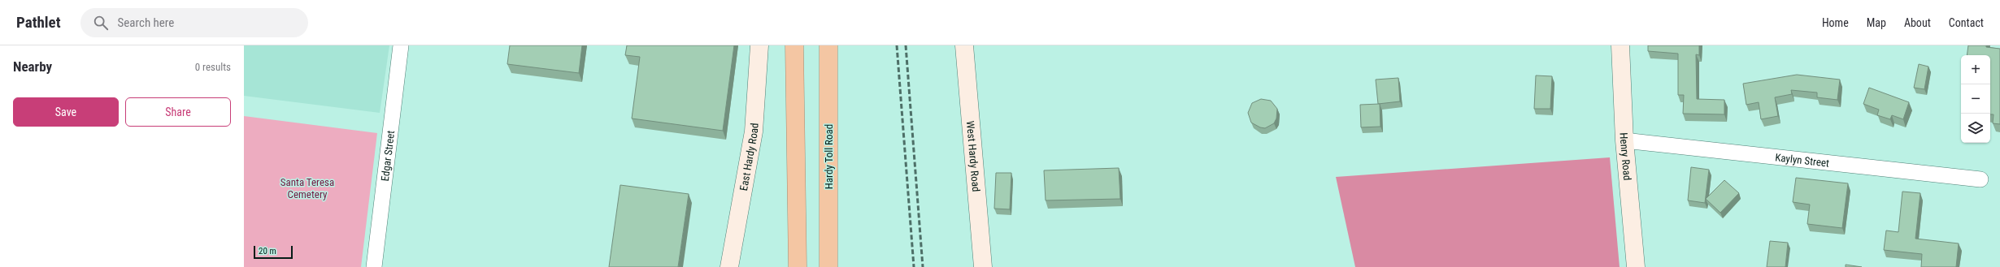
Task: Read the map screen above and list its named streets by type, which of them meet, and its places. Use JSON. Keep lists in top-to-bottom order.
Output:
{
  "streets": {
    "highway": ["Hardy Toll Road"],
    "main road": ["East Hardy Road", "West Hardy Road", "Henry Road"],
    "street": ["Edgar Street", "Kaylyn Street"]
  },
  "crossings": [
    ["Henry Road", "Kaylyn Street"]
  ],
  "parks": ["Santa Teresa Cemetery"],
  "scale_bar": "20 m",
  "page": {
    "header": "Pathlet",
    "search": "Search here",
    "nav": [
      "Home",
      "Map",
      "About",
      "Contact"
    ],
    "heading": ["Nearby", "0 results"],
    "map_buttons": ["+", "−"],
    "buttons": ["Save", "Share"],
    "scale": "20 m"
  }
}
